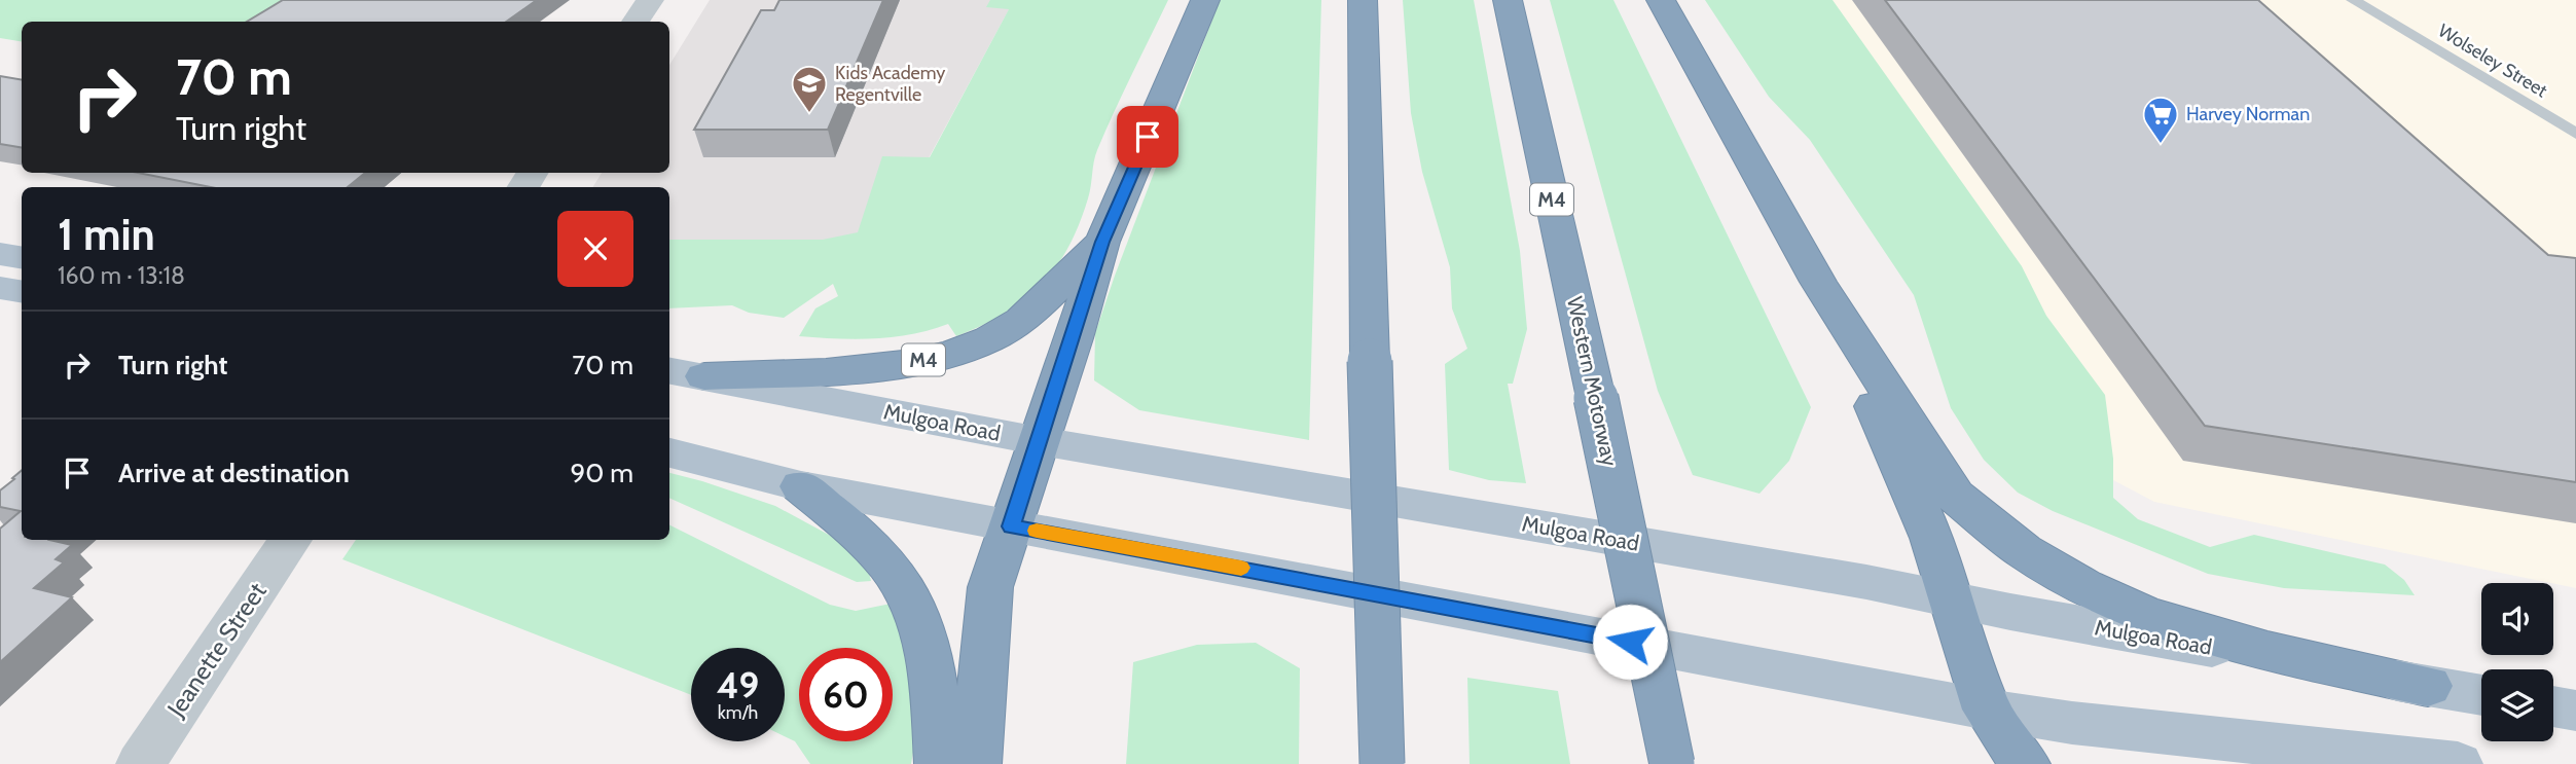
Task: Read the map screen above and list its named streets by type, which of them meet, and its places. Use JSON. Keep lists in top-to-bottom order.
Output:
{
  "streets": {
    "highway": ["M4", "Western Motorway"],
    "main road": ["Mulgoa Road"],
    "street": ["Jeanette Street"],
    "lane": ["Wolseley Street"]
  },
  "crossings": [
    ["M4", "Mulgoa Road"]
  ],
  "places": {
    "school or university": ["Kids Academy Regentville"],
    "supermarket": ["Harvey Norman"]
  },
  "page": {
    "turn": ["70 m", "Turn right"],
    "heading": ["1 min", "160 m · 13:18"],
    "list": [
      {
        "name": "Turn right",
        "value": "70 m"
      },
      {
        "name": "Arrive at destination",
        "value": "90 m"
      }
    ],
    "speed": "49 km/h",
    "limit": "60"
  }
}
